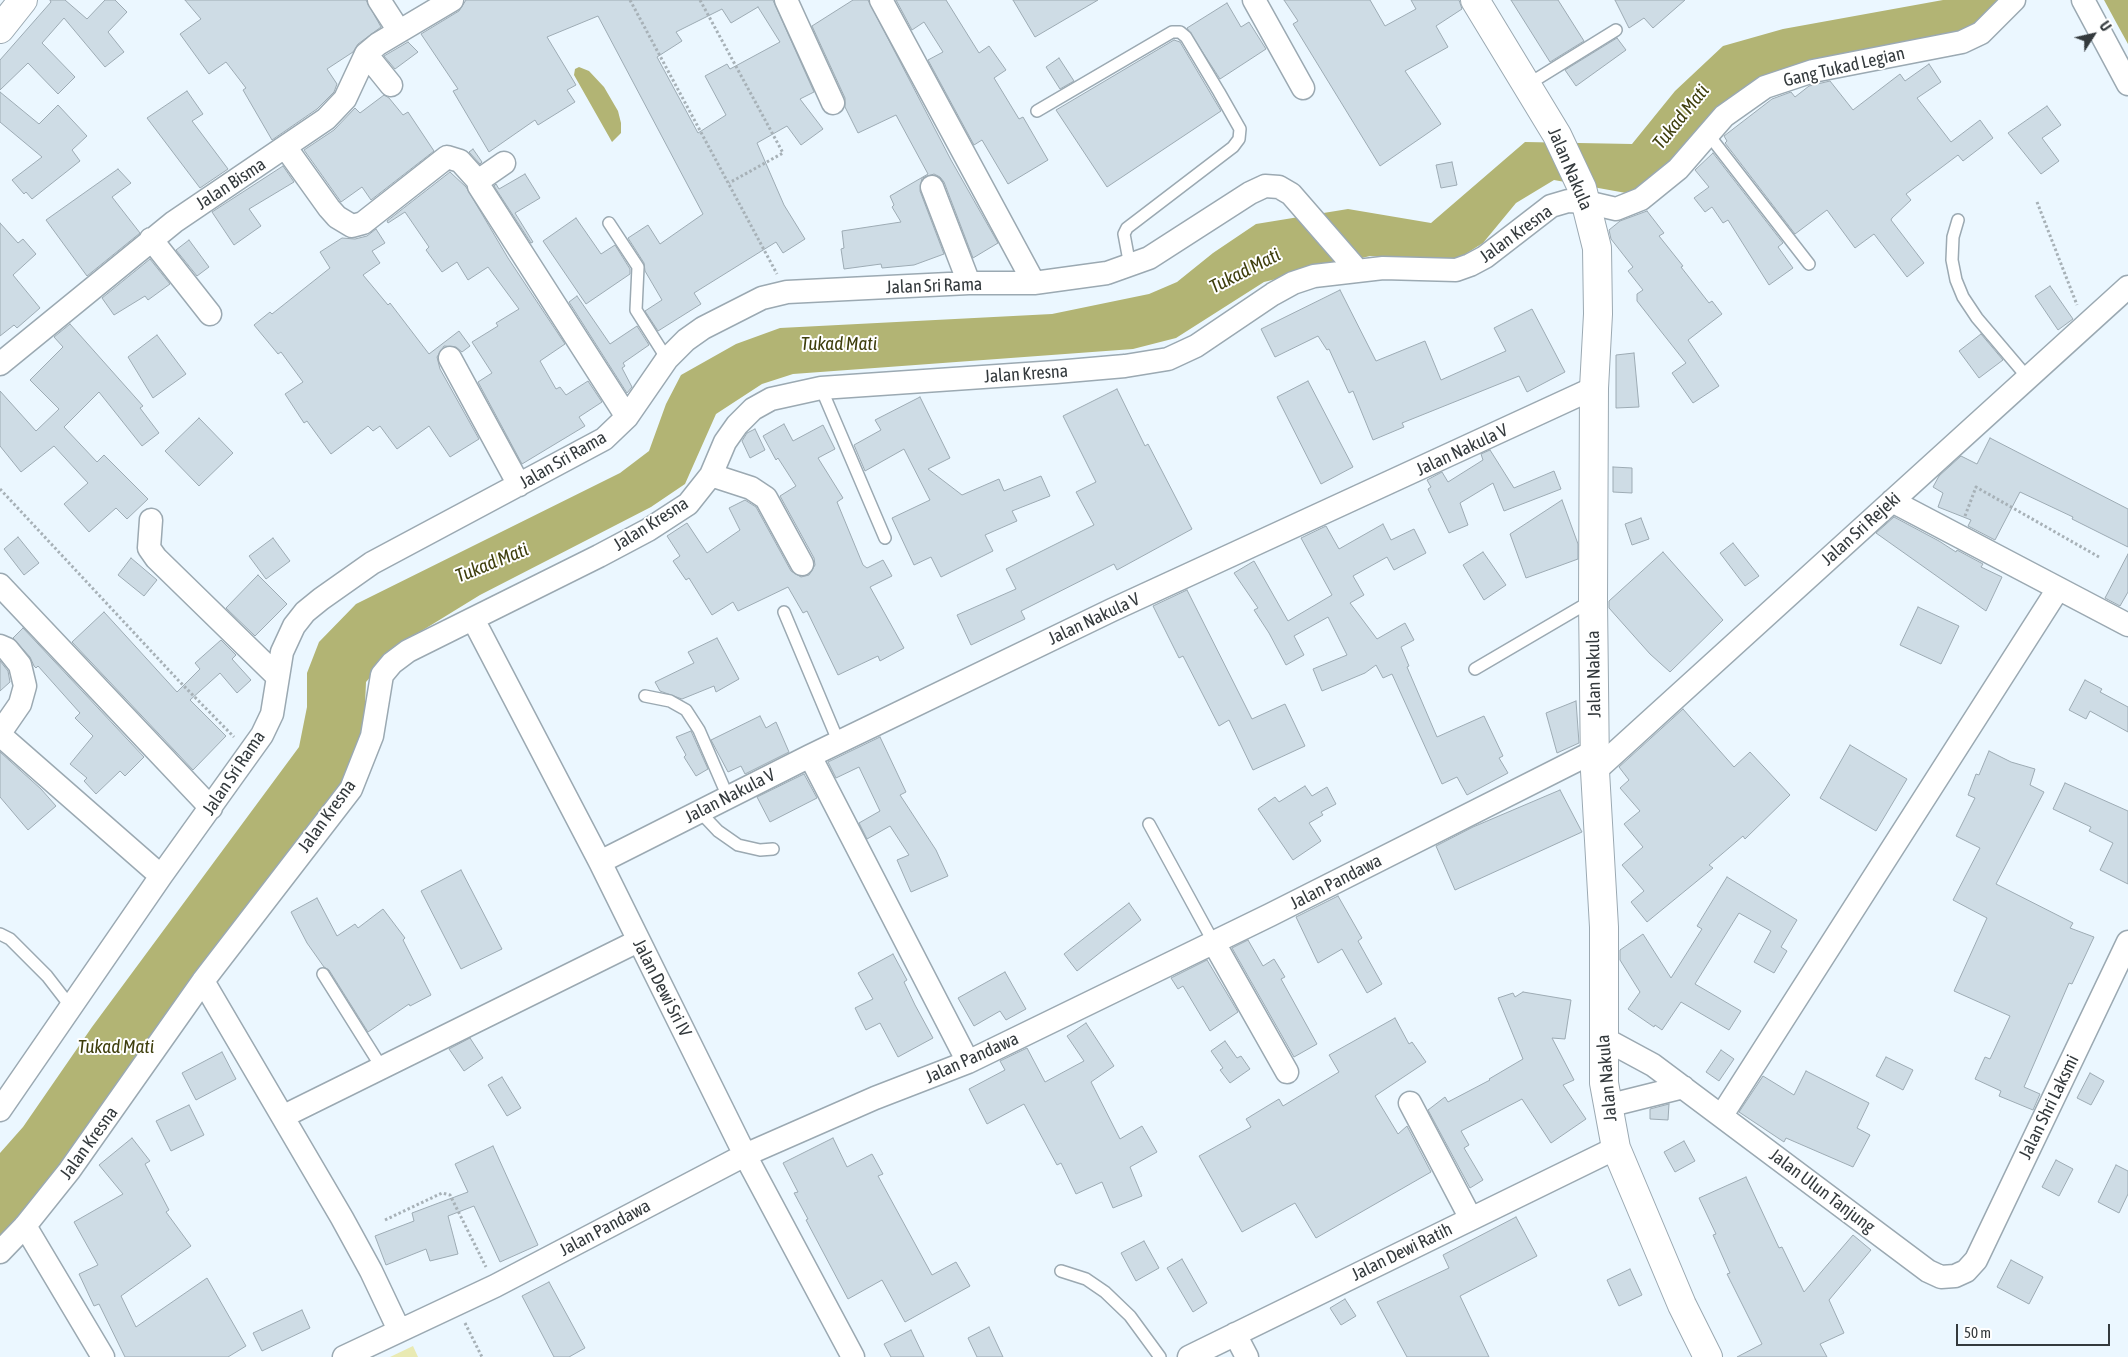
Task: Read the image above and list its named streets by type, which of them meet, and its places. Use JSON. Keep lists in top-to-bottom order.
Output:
{
  "streets": {
    "main road": ["Jalan Nakula"],
    "street": [
      "Gang Tukad Legian",
      "Jalan Bisma",
      "Jalan Kresna",
      "Jalan Sri Rama",
      "Jalan Nakula V",
      "Jalan Sri Rejeki",
      "Jalan Pandawa",
      "Jalan Dewi Sri IV",
      "Jalan Shri Laksmi",
      "Jalan Ulun Tanjung",
      "Jalan Dewi Ratih"
    ]
  },
  "crossings": [
    ["Gang Tukad Legian", "Jalan Nakula"],
    ["Gang Tukad Legian", "Jalan Kresna"],
    ["Jalan Nakula", "Jalan Kresna"],
    ["Jalan Nakula", "Jalan Nakula V"],
    ["Jalan Nakula", "Jalan Sri Rejeki"],
    ["Jalan Nakula", "Jalan Pandawa"],
    ["Jalan Nakula", "Jalan Ulun Tanjung"],
    ["Jalan Nakula", "Jalan Dewi Ratih"],
    ["Jalan Kresna", "Jalan Sri Rama"],
    ["Jalan Kresna", "Jalan Dewi Sri IV"],
    ["Jalan Nakula V", "Jalan Dewi Sri IV"],
    ["Jalan Sri Rejeki", "Jalan Pandawa"],
    ["Jalan Pandawa", "Jalan Dewi Sri IV"],
    ["Jalan Shri Laksmi", "Jalan Ulun Tanjung"]
  ],
  "water": ["Tukad Mati"],
  "scale_bar": "50 m",
  "north": "top right"
}
